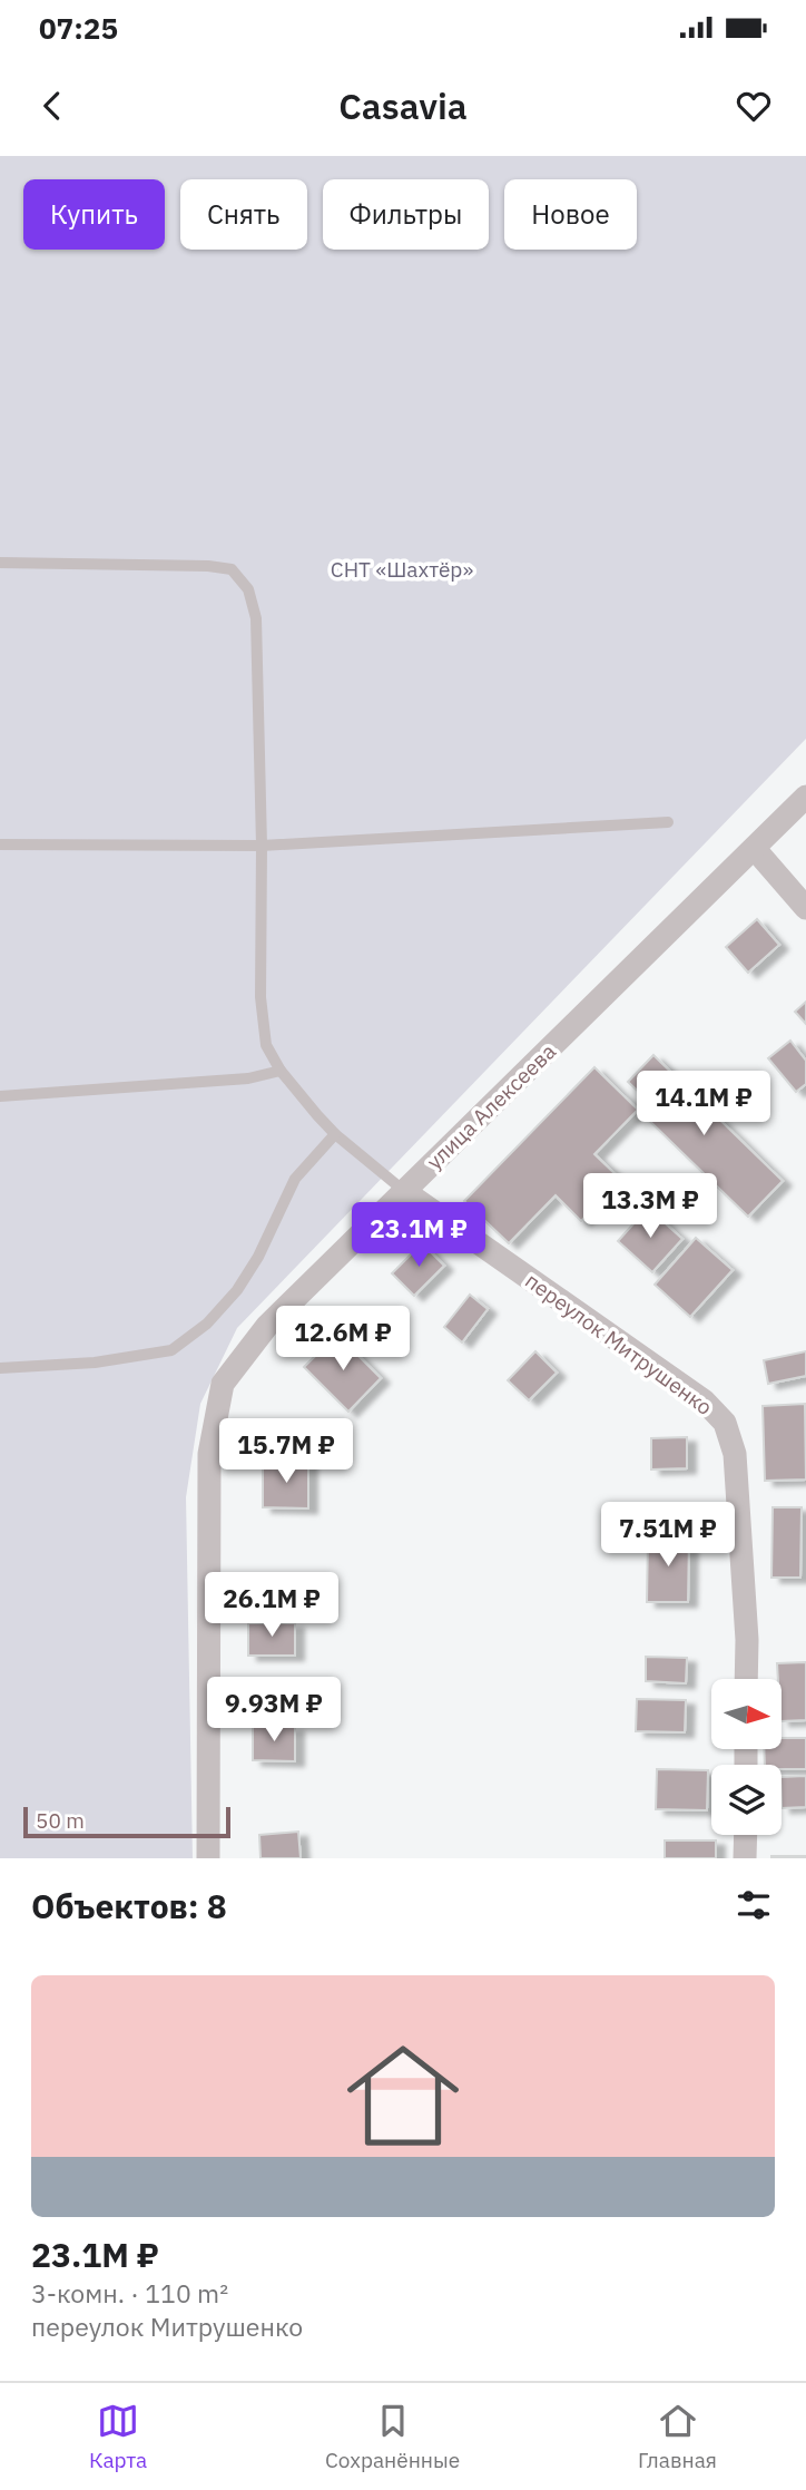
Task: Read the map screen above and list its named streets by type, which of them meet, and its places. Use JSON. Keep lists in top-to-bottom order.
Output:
{
  "streets": {
    "street": ["улица Алексеева", "переулок Митрушенко"]
  },
  "crossings": [
    ["улица Алексеева", "переулок Митрушенко"]
  ],
  "parks": ["СНТ «Шахтёр»"],
  "scale_bar": "50 m",
  "north": "right",
  "page": {
    "status": "07:25",
    "header": "Casavia",
    "chip": [
      "Купить",
      "Снять",
      "Фильтры",
      "Новое"
    ],
    "price": [
      "14.1M ₽",
      "13.3M ₽",
      "23.1M ₽",
      "12.6M ₽",
      "15.7M ₽",
      "7.51M ₽",
      "26.1M ₽",
      "9.93M ₽"
    ],
    "scale": "50 m",
    "heading": "Объектов: 8",
    "list": [
      {
        "name": "23.1M ₽",
        "note": "3-комн. · 110 m² · переулок Митрушенко"
      }
    ],
    "tabs": ["Карта", "Сохранённые", "Главная"]
  }
}
